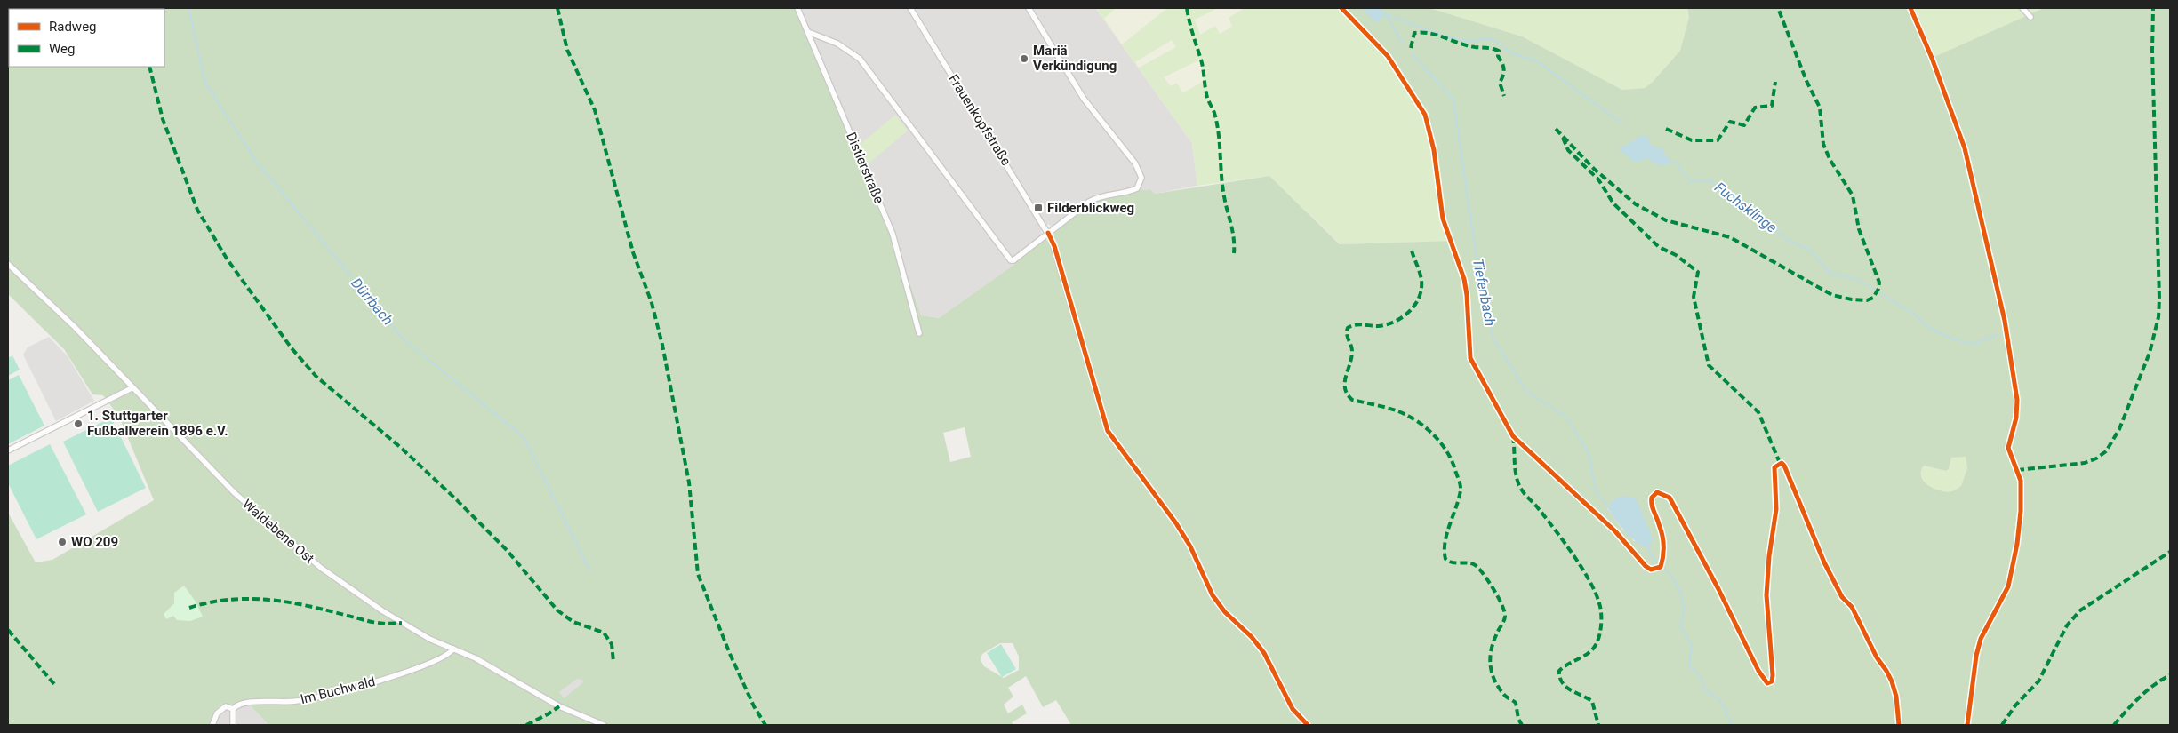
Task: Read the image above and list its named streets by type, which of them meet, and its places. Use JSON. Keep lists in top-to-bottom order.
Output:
{
  "streets": {
    "street": [
      "Frauenkopfstraße",
      "Distlerstraße",
      "Waldebene Ost",
      "Im Buchwald"
    ]
  },
  "crossings": [
    ["Waldebene Ost", "Im Buchwald"]
  ],
  "water": ["Fuchsklinge", "Tiefenbach", "Dürrbach"],
  "places": {
    "other": ["Mariä Verkündigung", "1. Stuttgarter Fußballverein 1896 e.V.", "WO 209"],
    "transit": ["Filderblickweg"]
  },
  "legend": ["Radweg", "Weg"]
}
